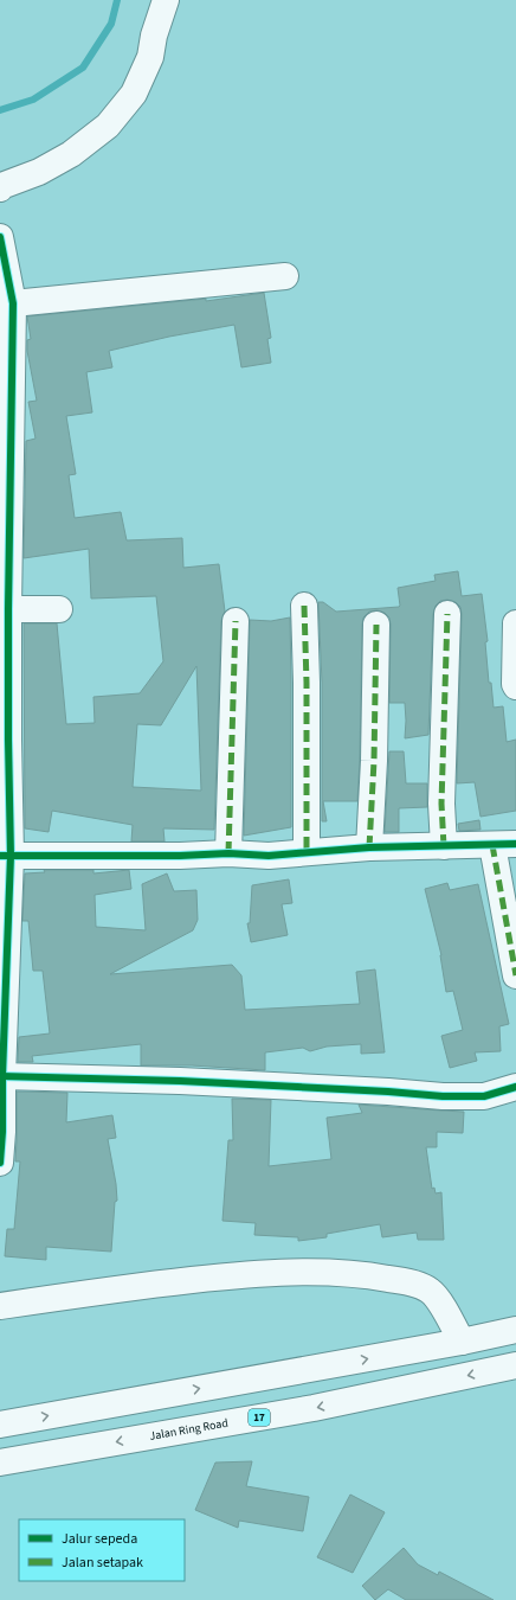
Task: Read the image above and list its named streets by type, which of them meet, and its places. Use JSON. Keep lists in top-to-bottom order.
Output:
{
  "streets": {
    "main road": ["17", "Jalan Ring Road"]
  },
  "legend": ["Jalur sepeda", "Jalan setapak"]
}
